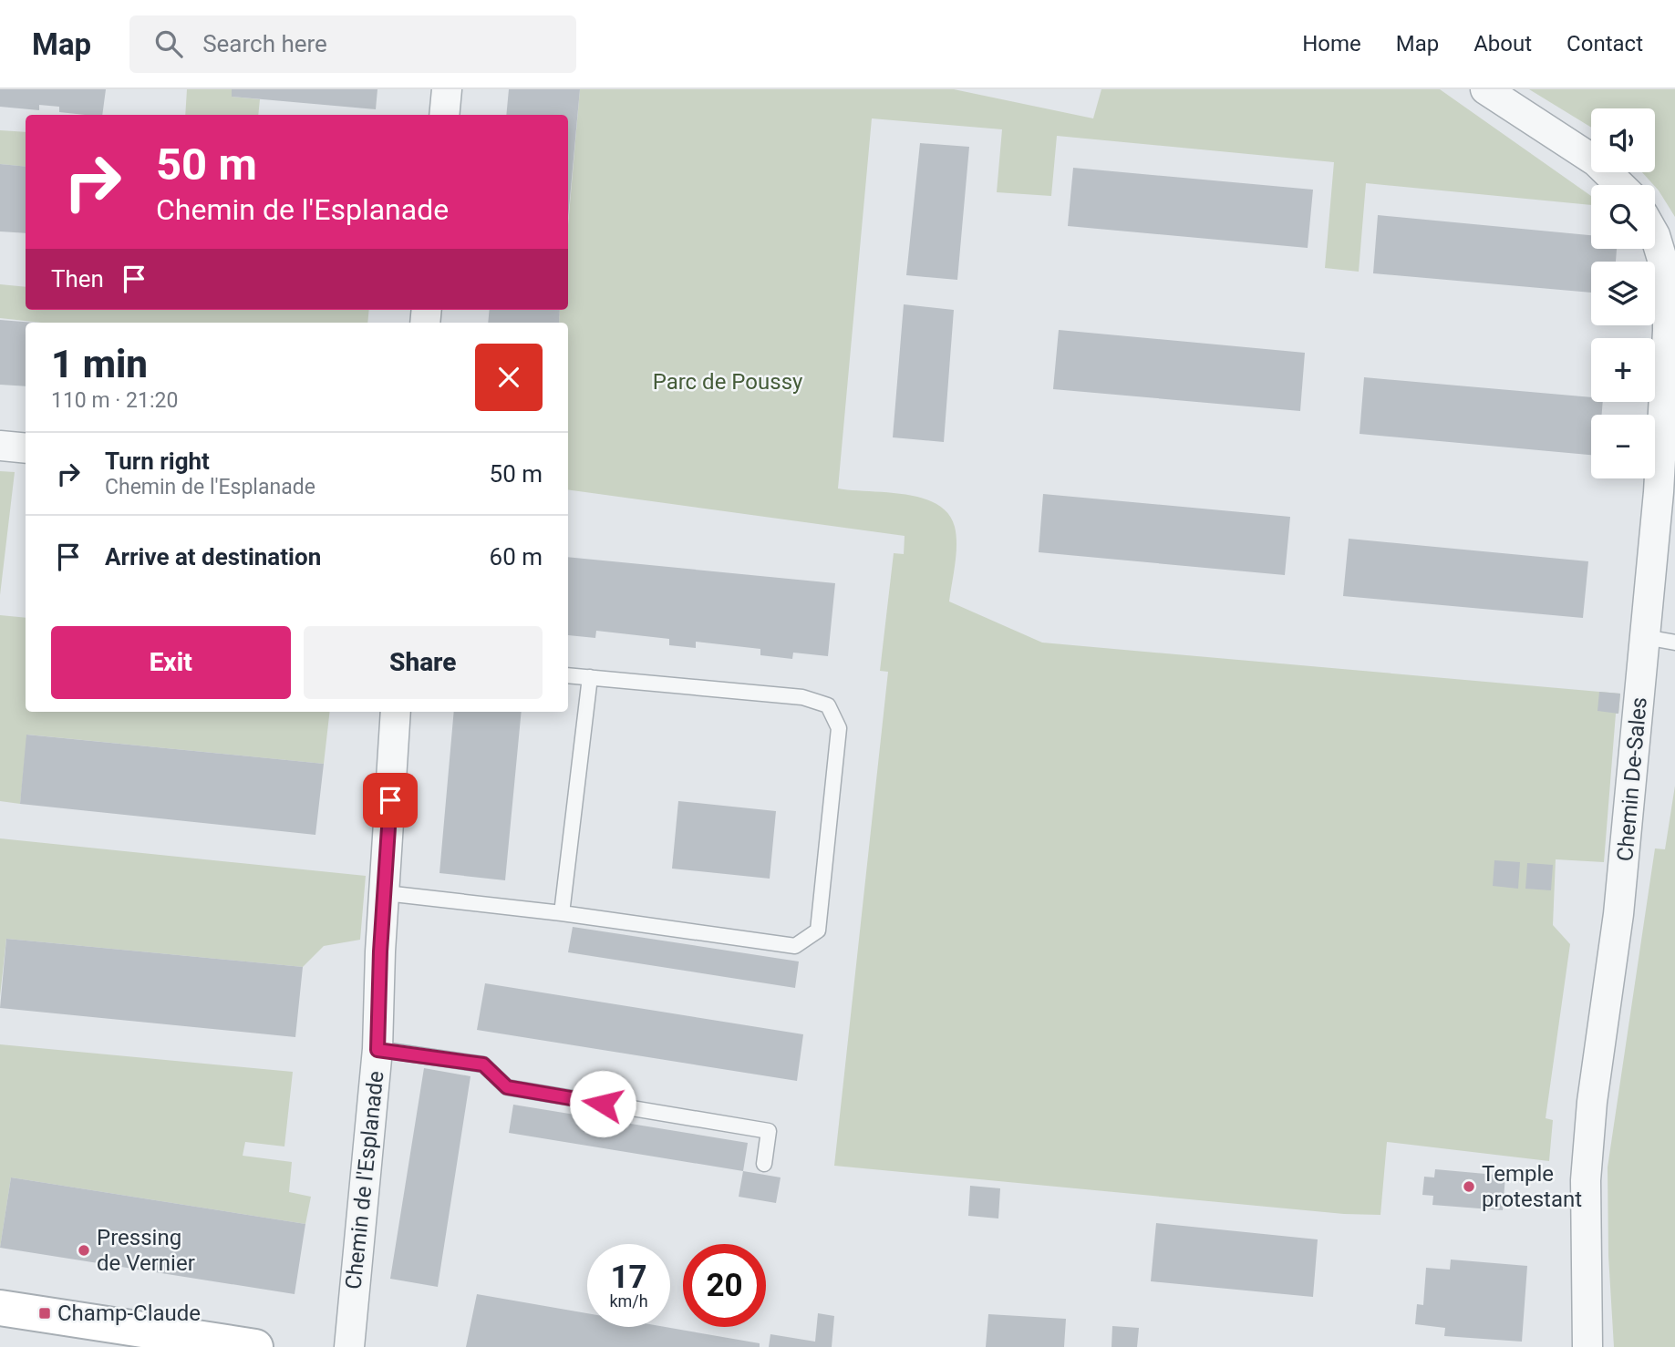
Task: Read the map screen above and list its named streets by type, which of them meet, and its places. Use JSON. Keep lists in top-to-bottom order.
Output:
{
  "streets": {
    "street": ["Chemin De-Sales", "Chemin de l'Esplanade"]
  },
  "parks": ["Parc de Poussy"],
  "places": {
    "other": ["Temple protestant", "Pressing de Vernier"],
    "transit": ["Champ-Claude"]
  },
  "page": {
    "header": "Map",
    "search": "Search here",
    "nav": [
      "Home",
      "Map",
      "About",
      "Contact"
    ],
    "map_buttons": ["+", "−"],
    "turn": ["50 m", "Chemin de l'Esplanade"],
    "then": "Then",
    "heading": ["1 min", "110 m · 21:20"],
    "list": [
      {
        "name": "Turn right",
        "note": "Chemin de l'Esplanade",
        "value": "50 m"
      },
      {
        "name": "Arrive at destination",
        "value": "60 m"
      }
    ],
    "buttons": ["Exit", "Share"],
    "speed": "17 km/h",
    "limit": "20"
  }
}
